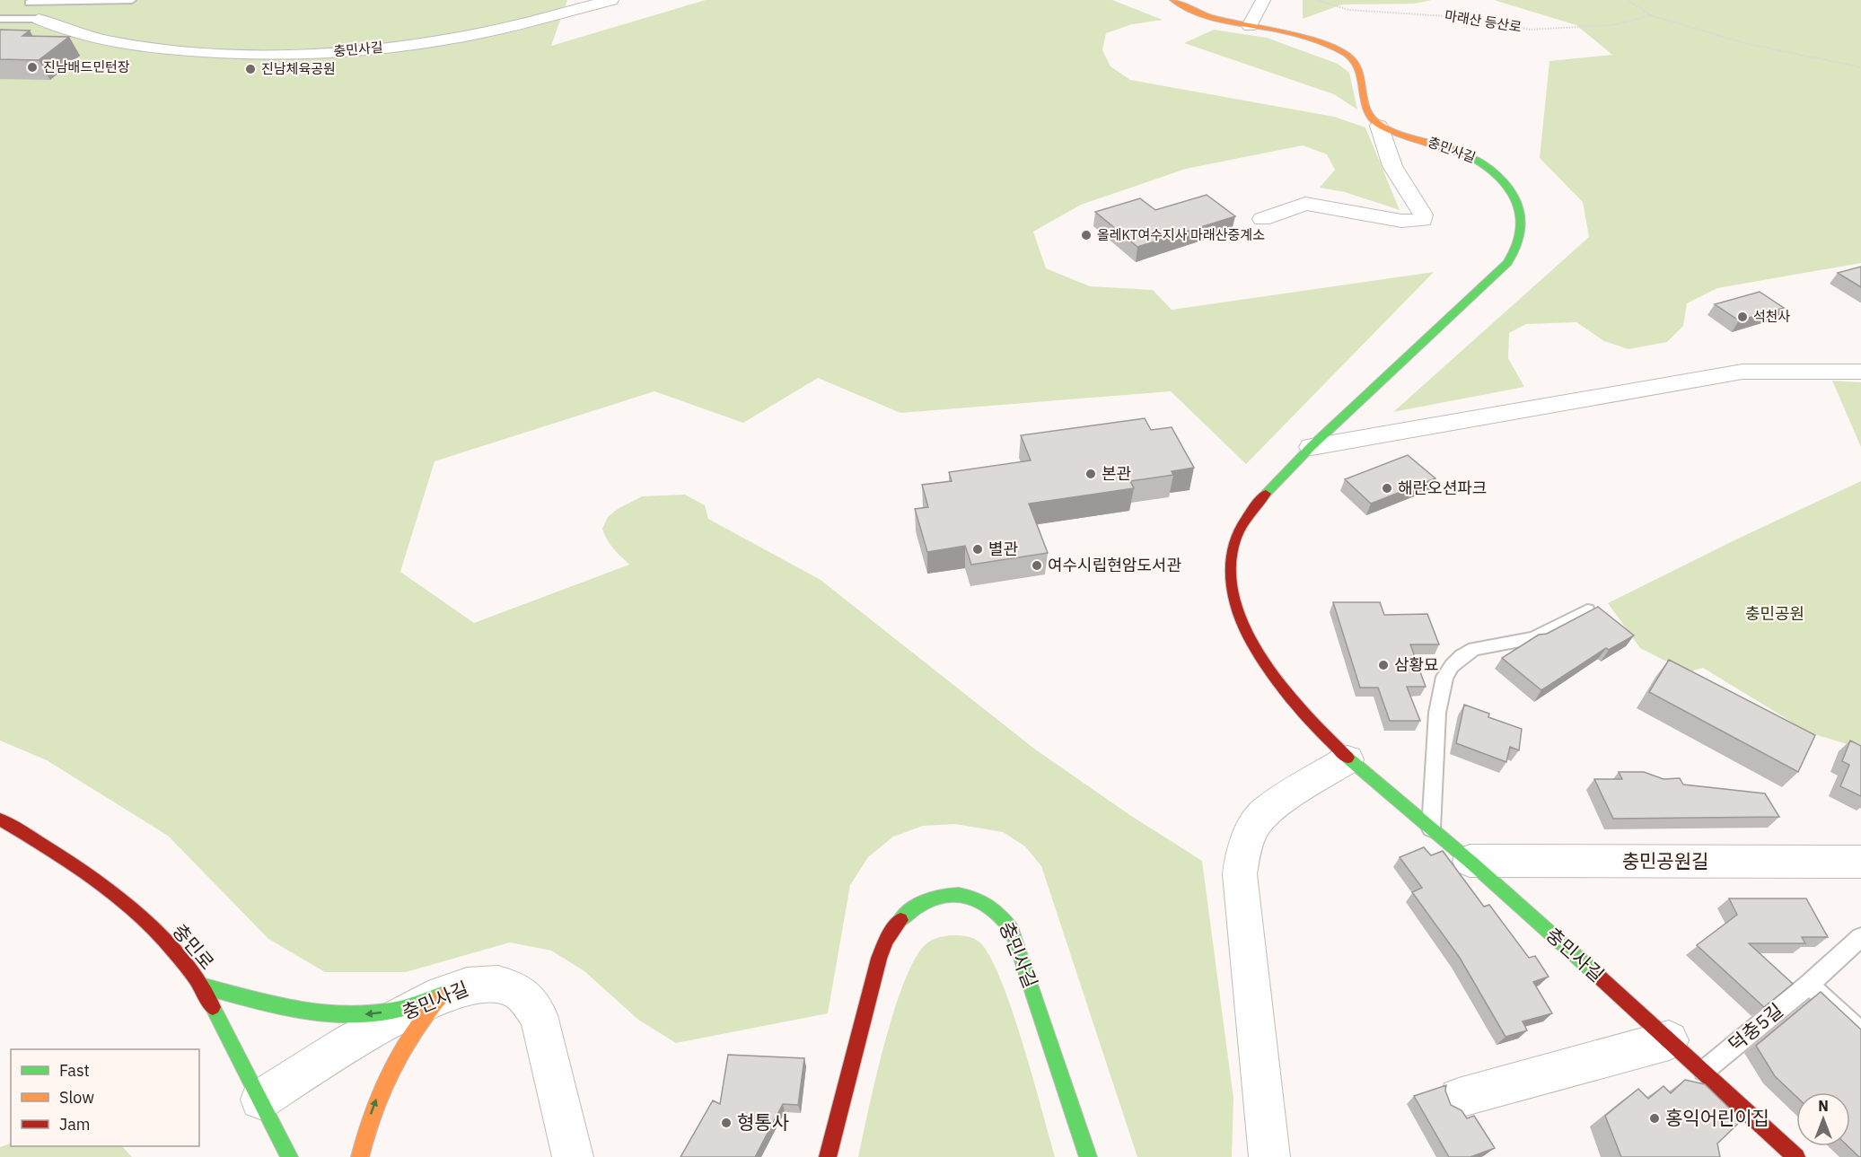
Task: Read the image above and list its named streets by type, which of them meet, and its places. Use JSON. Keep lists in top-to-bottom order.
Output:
{
  "streets": {
    "street": ["충민사길", "충민공원길", "충민로"],
    "lane": ["덕충5길"],
    "path": ["마래산 등산로"]
  },
  "crossings": [
    ["충민사길", "충민공원길"],
    ["충민사길", "충민로"],
    ["충민사길", "덕충5길"]
  ],
  "parks": ["충민공원"],
  "places": [
    "진남배드민턴장",
    "진남체육공원",
    "올레KT여수지사 마래산중계소",
    "석천사",
    "본관",
    "해란오션파크",
    "별관",
    "여수시립현암도서관",
    "삼황묘",
    "홍익어린이집",
    "형통사"
  ],
  "legend": ["Fast", "Slow", "Jam"],
  "north": "top"
}
